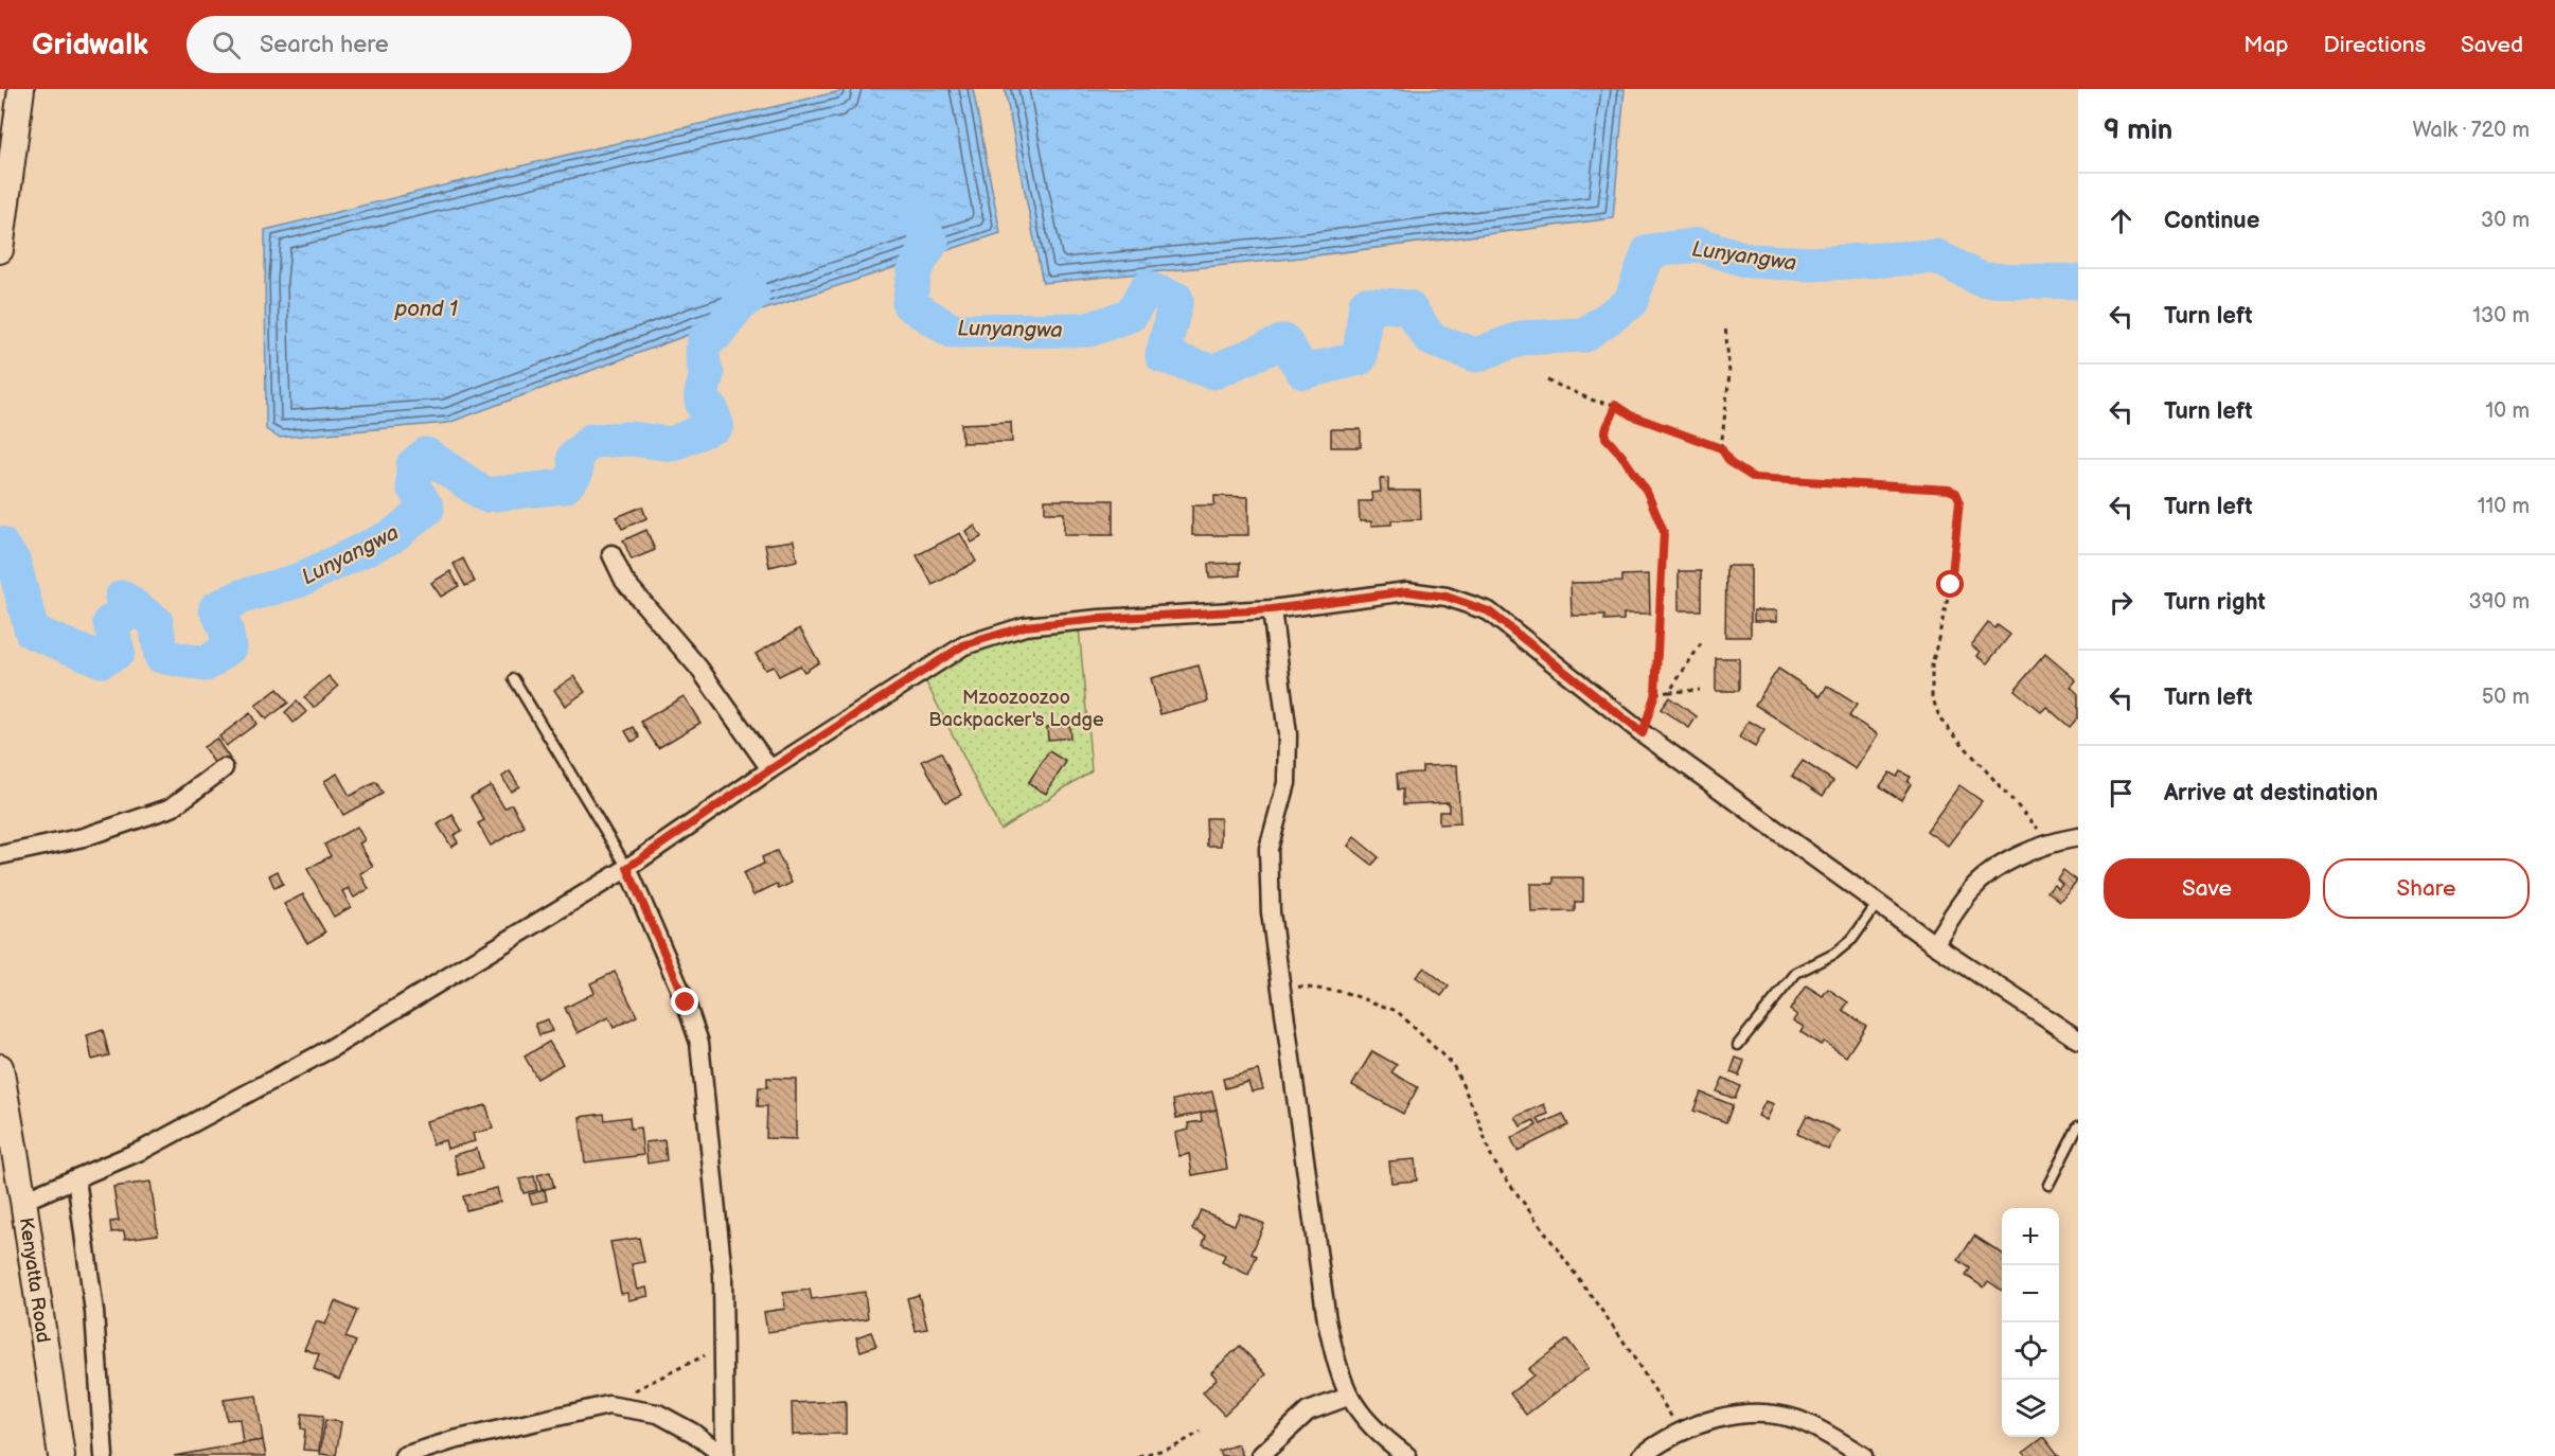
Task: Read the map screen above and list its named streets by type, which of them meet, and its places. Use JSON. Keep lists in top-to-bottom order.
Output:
{
  "streets": {
    "street": ["Kenyatta Road"]
  },
  "water": ["Lunyangwa", "pond 1"],
  "parks": ["Mzoozoozoo Backpacker's Lodge"],
  "page": {
    "header": "Gridwalk",
    "search": "Search here",
    "nav": ["Map", "Directions", "Saved"],
    "heading": ["9 min", "Walk · 720 m"],
    "list": [
      ["Continue", "30 m"],
      ["Turn left", "130 m"],
      ["Turn left", "10 m"],
      ["Turn left", "110 m"],
      ["Turn right", "390 m"],
      ["Turn left", "50 m"],
      "Arrive at destination"
    ],
    "buttons": ["Save", "Share"],
    "map_buttons": ["+", "−"]
  }
}
